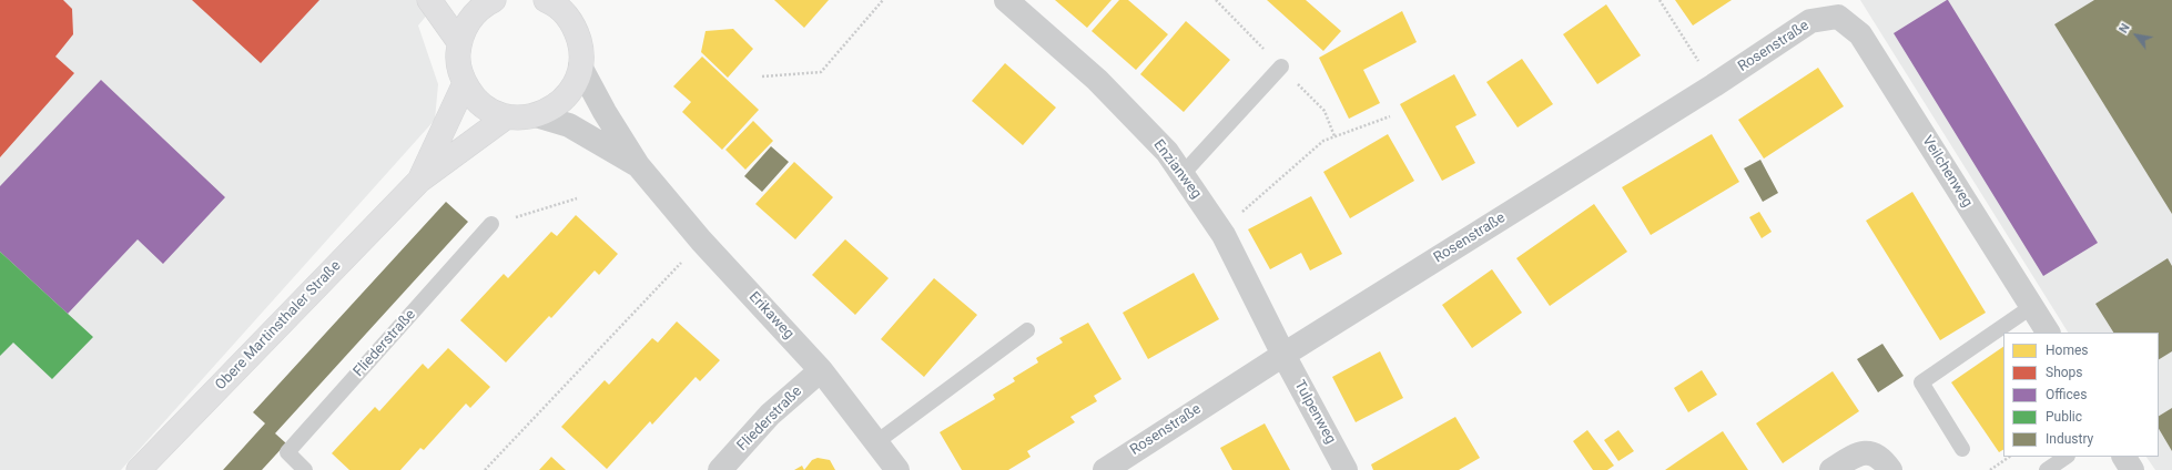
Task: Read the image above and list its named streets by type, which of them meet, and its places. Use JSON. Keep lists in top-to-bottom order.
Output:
{
  "streets": {
    "street": [
      "Rosenstraße",
      "Enzianweg",
      "Veilchenweg",
      "Erikaweg",
      "Obere Martinsthaler Straße",
      "Fliederstraße",
      "Tulpenweg"
    ]
  },
  "crossings": [
    ["Rosenstraße", "Enzianweg"],
    ["Rosenstraße", "Veilchenweg"],
    ["Rosenstraße", "Tulpenweg"],
    ["Enzianweg", "Tulpenweg"],
    ["Erikaweg", "Fliederstraße"]
  ],
  "legend": [
    "Homes",
    "Shops",
    "Offices",
    "Public",
    "Industry"
  ],
  "north": "top left"
}
